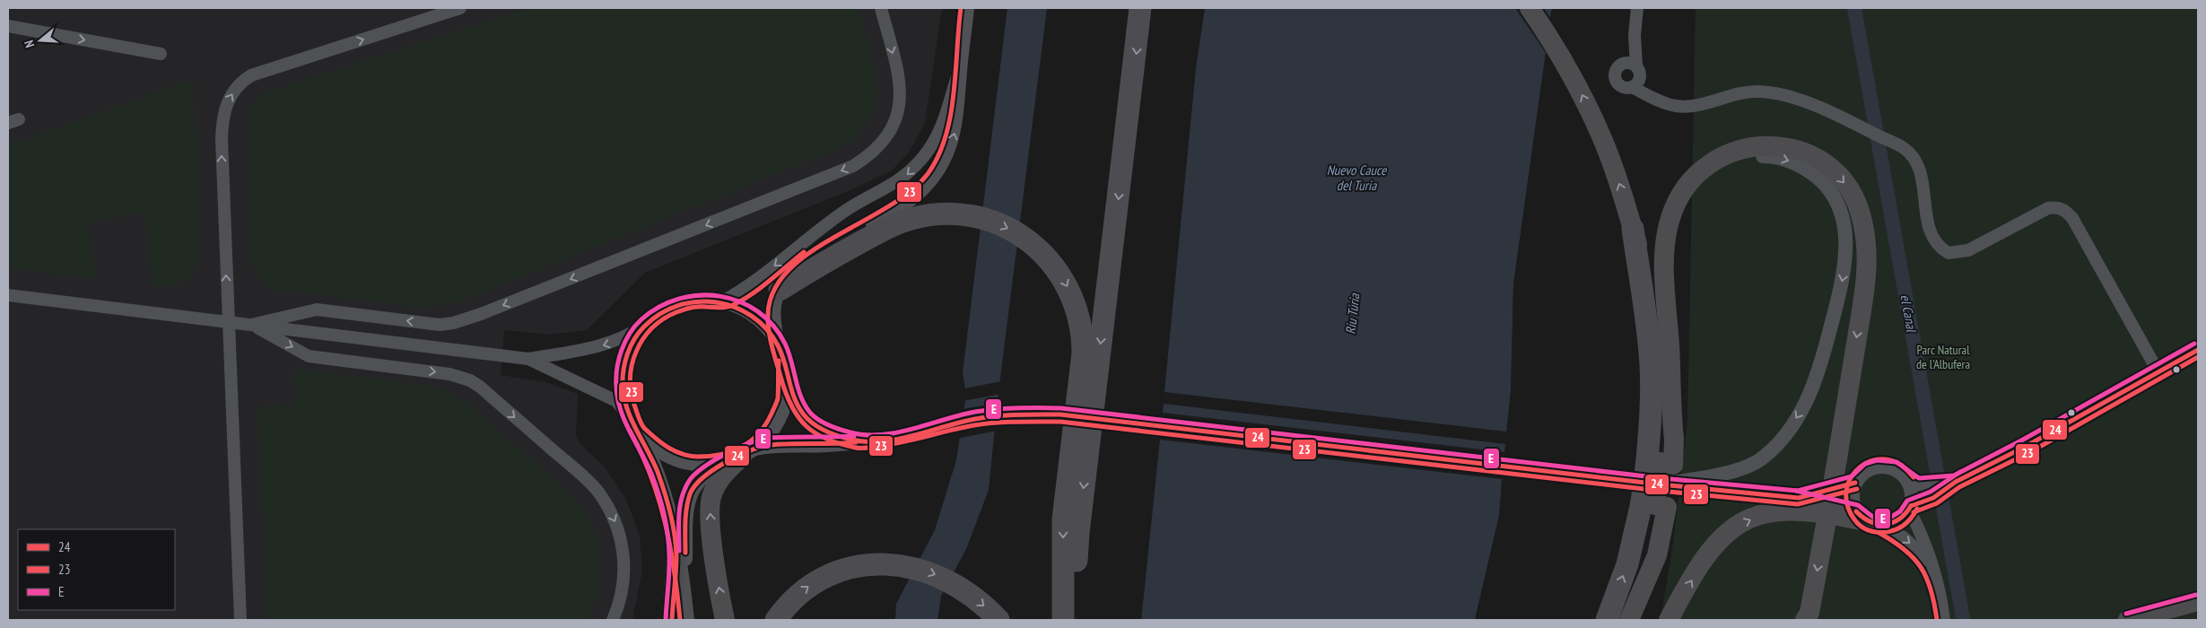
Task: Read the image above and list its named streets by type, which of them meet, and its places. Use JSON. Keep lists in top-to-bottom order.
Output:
{
  "water": ["Nuevo Cauce del Turia", "el Canal", "Riu Túria"],
  "parks": ["Parc Natural de l'Albufera"],
  "lines": ["transit line 23", "transit line E", "transit line 24"],
  "legend": ["24", "23", "E"],
  "north": "left"
}
